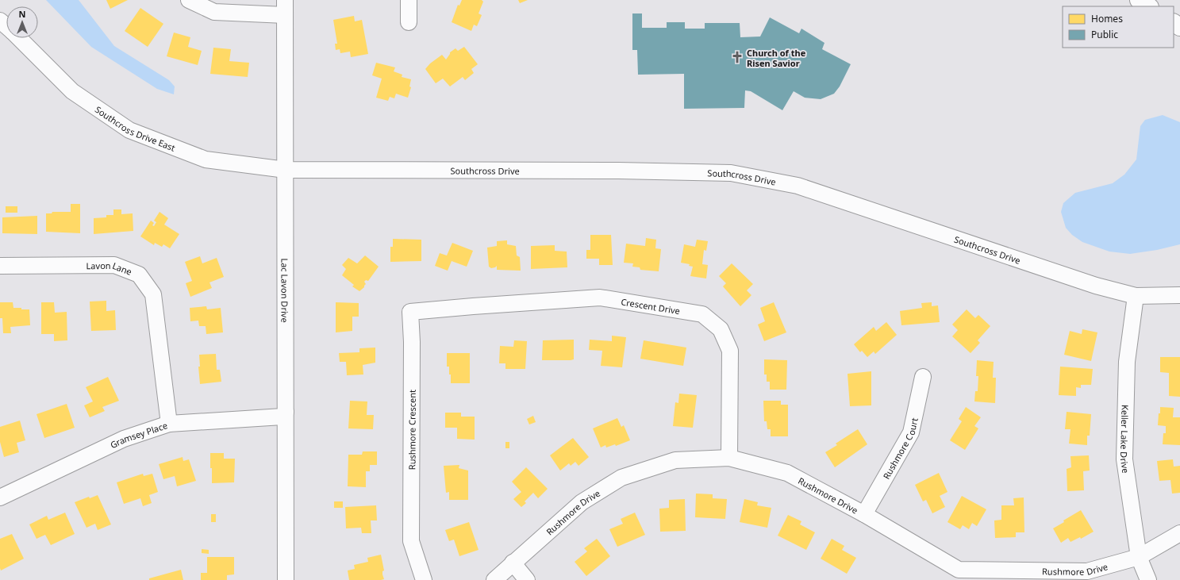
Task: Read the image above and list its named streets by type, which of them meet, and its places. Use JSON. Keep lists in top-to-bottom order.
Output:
{
  "streets": {
    "street": [
      "Southcross Drive East",
      "Southcross Drive",
      "Lavon Lane",
      "Lac Lavon Drive",
      "Crescent Drive",
      "Rushmore Crescent",
      "Gramsey Place",
      "Keller Lake Drive",
      "Rushmore Court",
      "Rushmore Drive"
    ]
  },
  "crossings": [
    ["Southcross Drive East", "Southcross Drive"],
    ["Southcross Drive East", "Lac Lavon Drive"],
    ["Southcross Drive", "Lac Lavon Drive"],
    ["Southcross Drive", "Keller Lake Drive"],
    ["Lavon Lane", "Gramsey Place"],
    ["Lac Lavon Drive", "Gramsey Place"],
    ["Crescent Drive", "Rushmore Crescent"],
    ["Crescent Drive", "Rushmore Drive"],
    ["Keller Lake Drive", "Rushmore Drive"],
    ["Rushmore Court", "Rushmore Drive"]
  ],
  "places": {
    "church": ["Church of the Risen Savior"]
  },
  "legend": ["Homes", "Public"],
  "north": "top"
}
